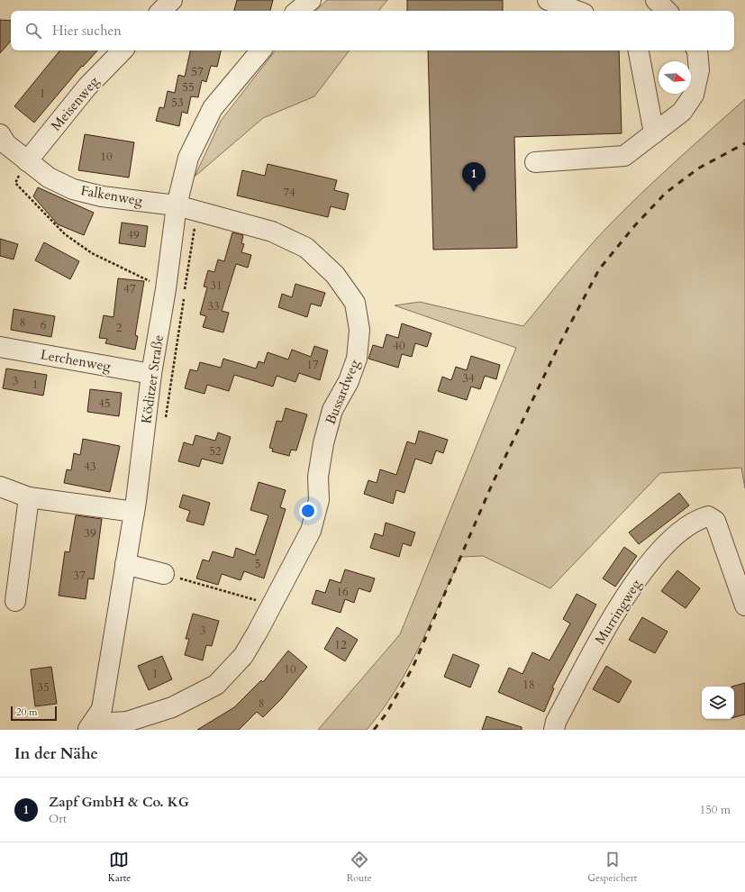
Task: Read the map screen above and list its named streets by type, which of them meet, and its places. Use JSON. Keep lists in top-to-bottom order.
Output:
{
  "streets": {
    "street": [
      "Meisenweg",
      "Falkenweg",
      "Lerchenweg",
      "Köditzer Straße",
      "Bussardweg",
      "Murringweg"
    ]
  },
  "crossings": [
    ["Meisenweg", "Falkenweg"],
    ["Falkenweg", "Köditzer Straße"],
    ["Falkenweg", "Bussardweg"],
    ["Lerchenweg", "Köditzer Straße"],
    ["Köditzer Straße", "Bussardweg"]
  ],
  "house_numbers": [
    "57",
    "55",
    "1",
    "53",
    "10",
    "74",
    "49",
    "31",
    "47",
    "33",
    "8",
    "6",
    "2",
    "40",
    "17",
    "34",
    "3",
    "1",
    "45",
    "52",
    "43",
    "39",
    "5",
    "37",
    "16",
    "3",
    "12",
    "10",
    "1",
    "18",
    "35",
    "8"
  ],
  "scale_bar": "20 m",
  "north": "right",
  "page": {
    "search": "Hier suchen",
    "pins": "1",
    "scale": "20 m",
    "heading": "In der Nähe",
    "list": [
      {
        "mark": "1",
        "name": "Zapf GmbH & Co. KG",
        "note": "Ort",
        "value": "150 m"
      }
    ],
    "nav": ["Karte", "Route", "Gespeichert"]
  }
}
